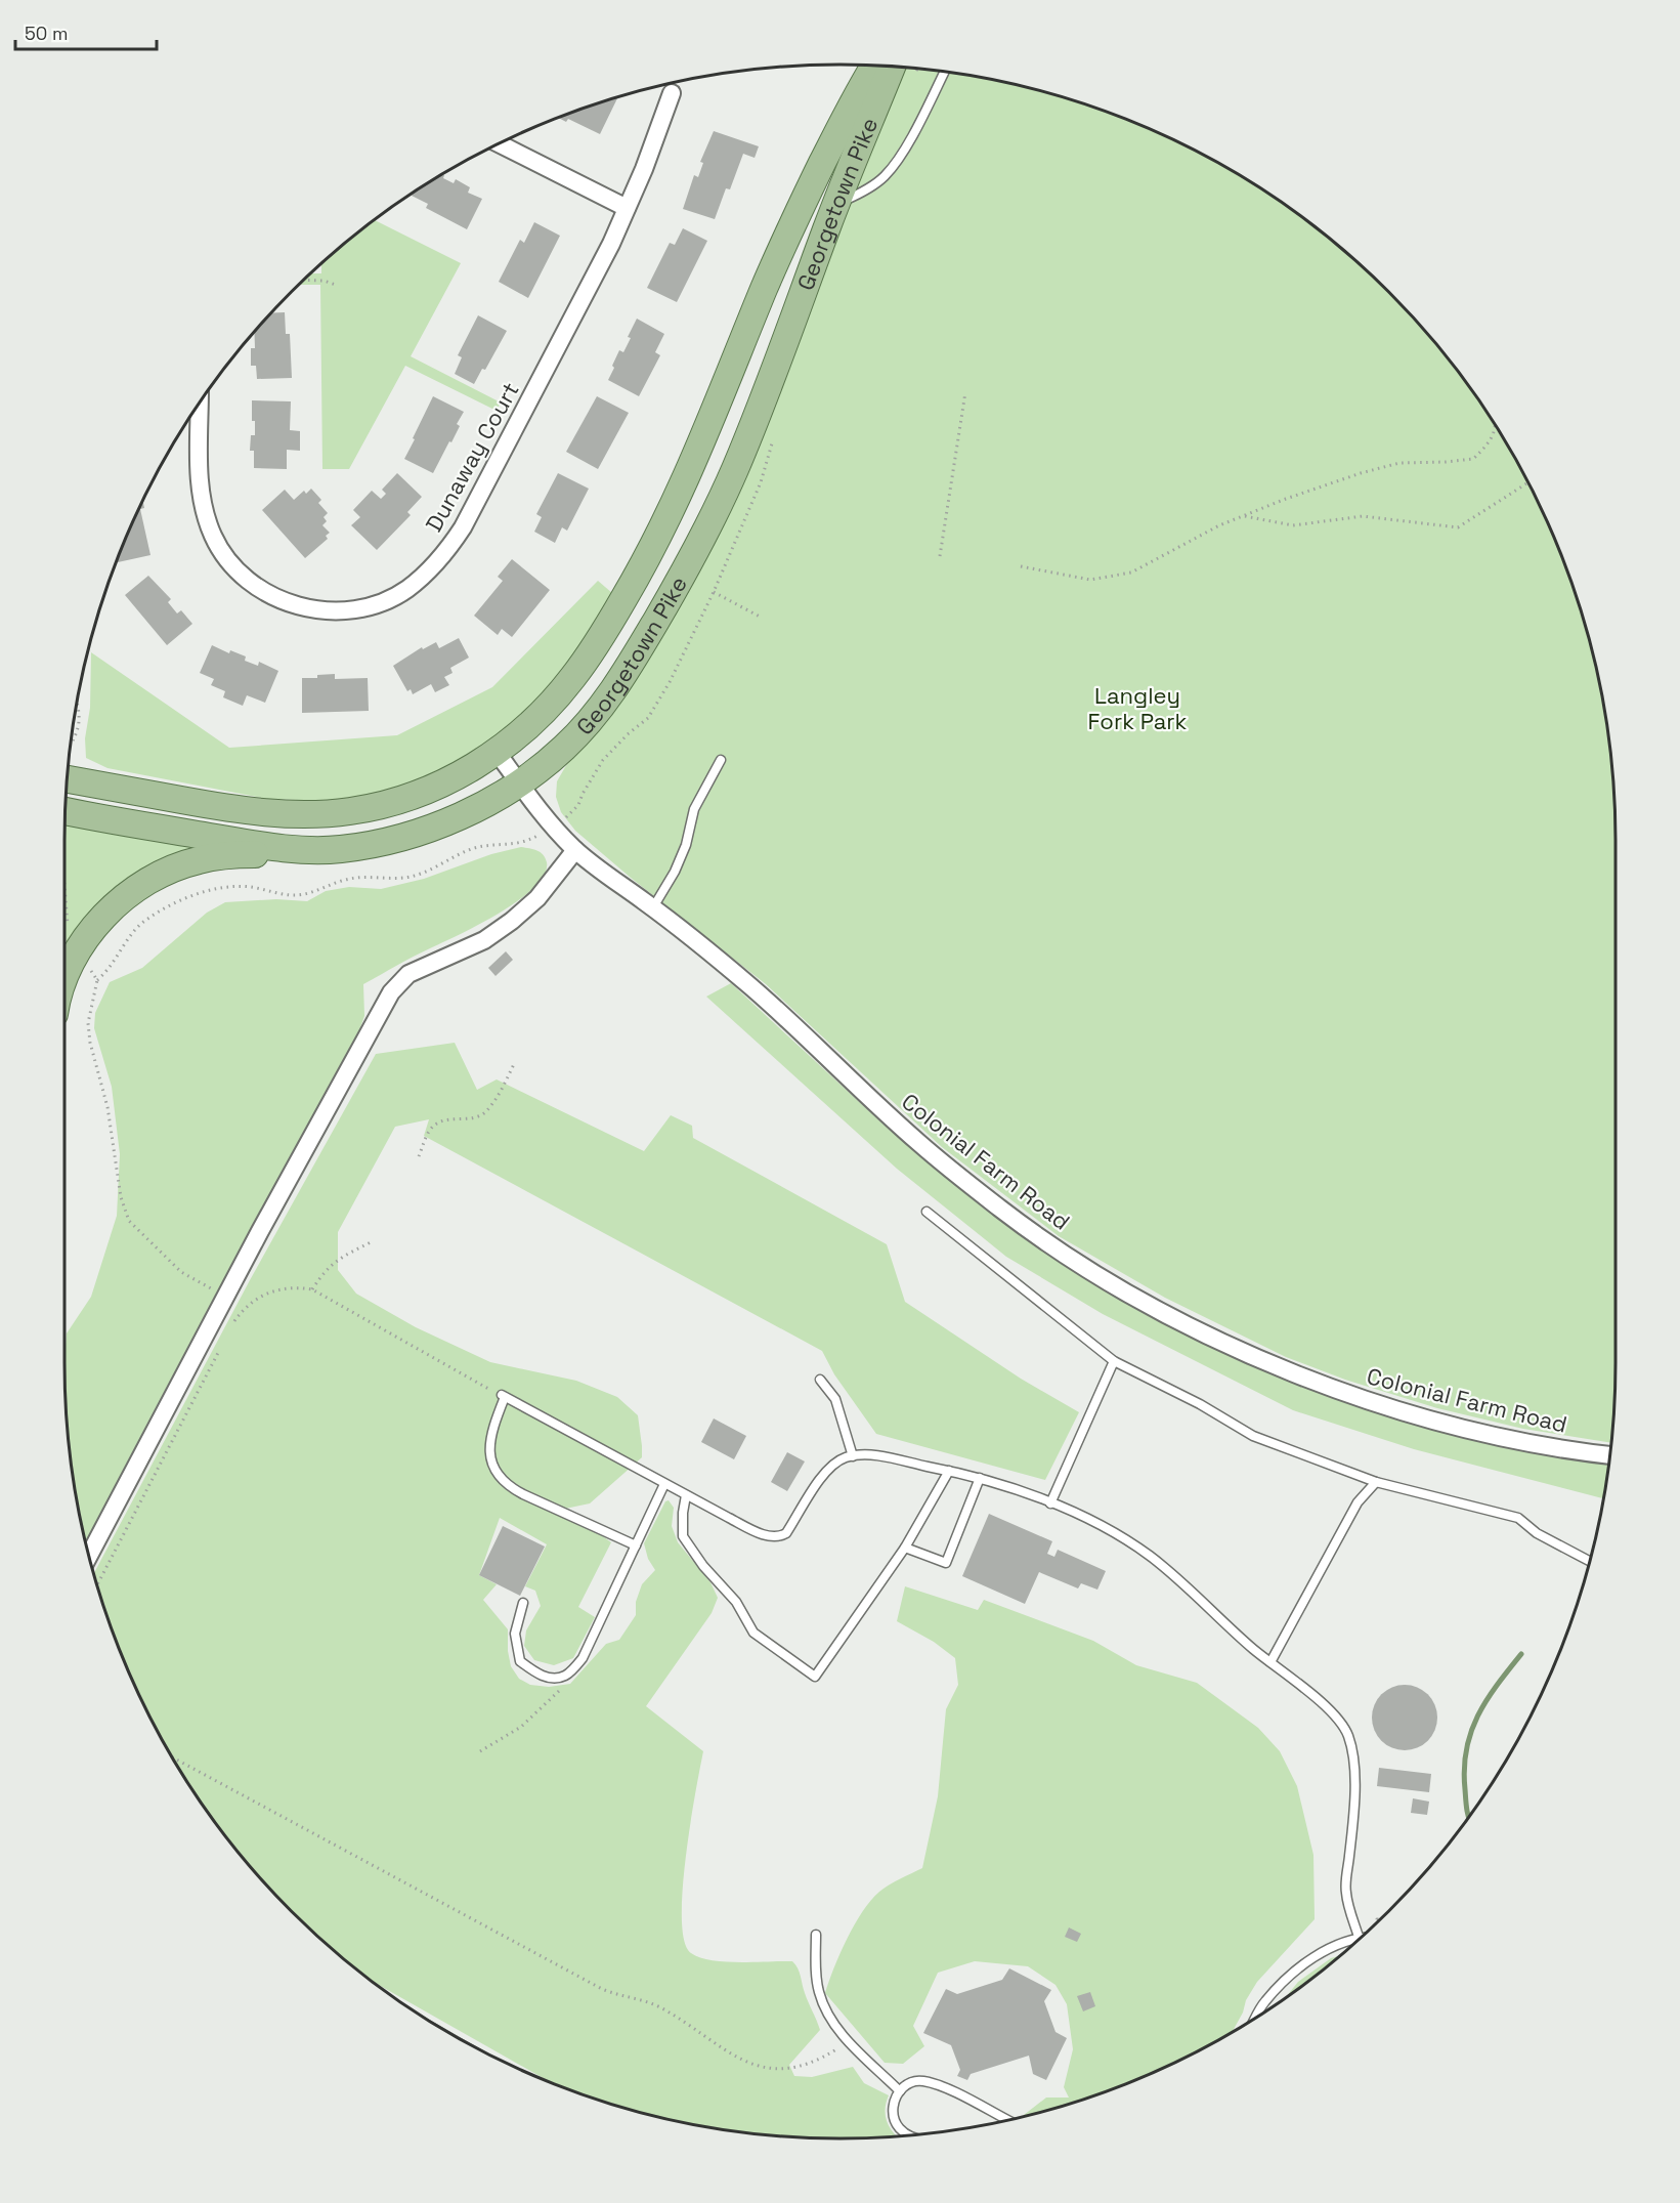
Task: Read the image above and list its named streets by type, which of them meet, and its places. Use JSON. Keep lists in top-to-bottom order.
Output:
{
  "streets": {
    "main road": ["Georgetown Pike"],
    "street": ["Dunaway Court", "Colonial Farm Road"]
  },
  "crossings": [
    ["Georgetown Pike", "Colonial Farm Road"]
  ],
  "parks": ["Langley Fork Park"],
  "scale_bar": "50 m"
}
